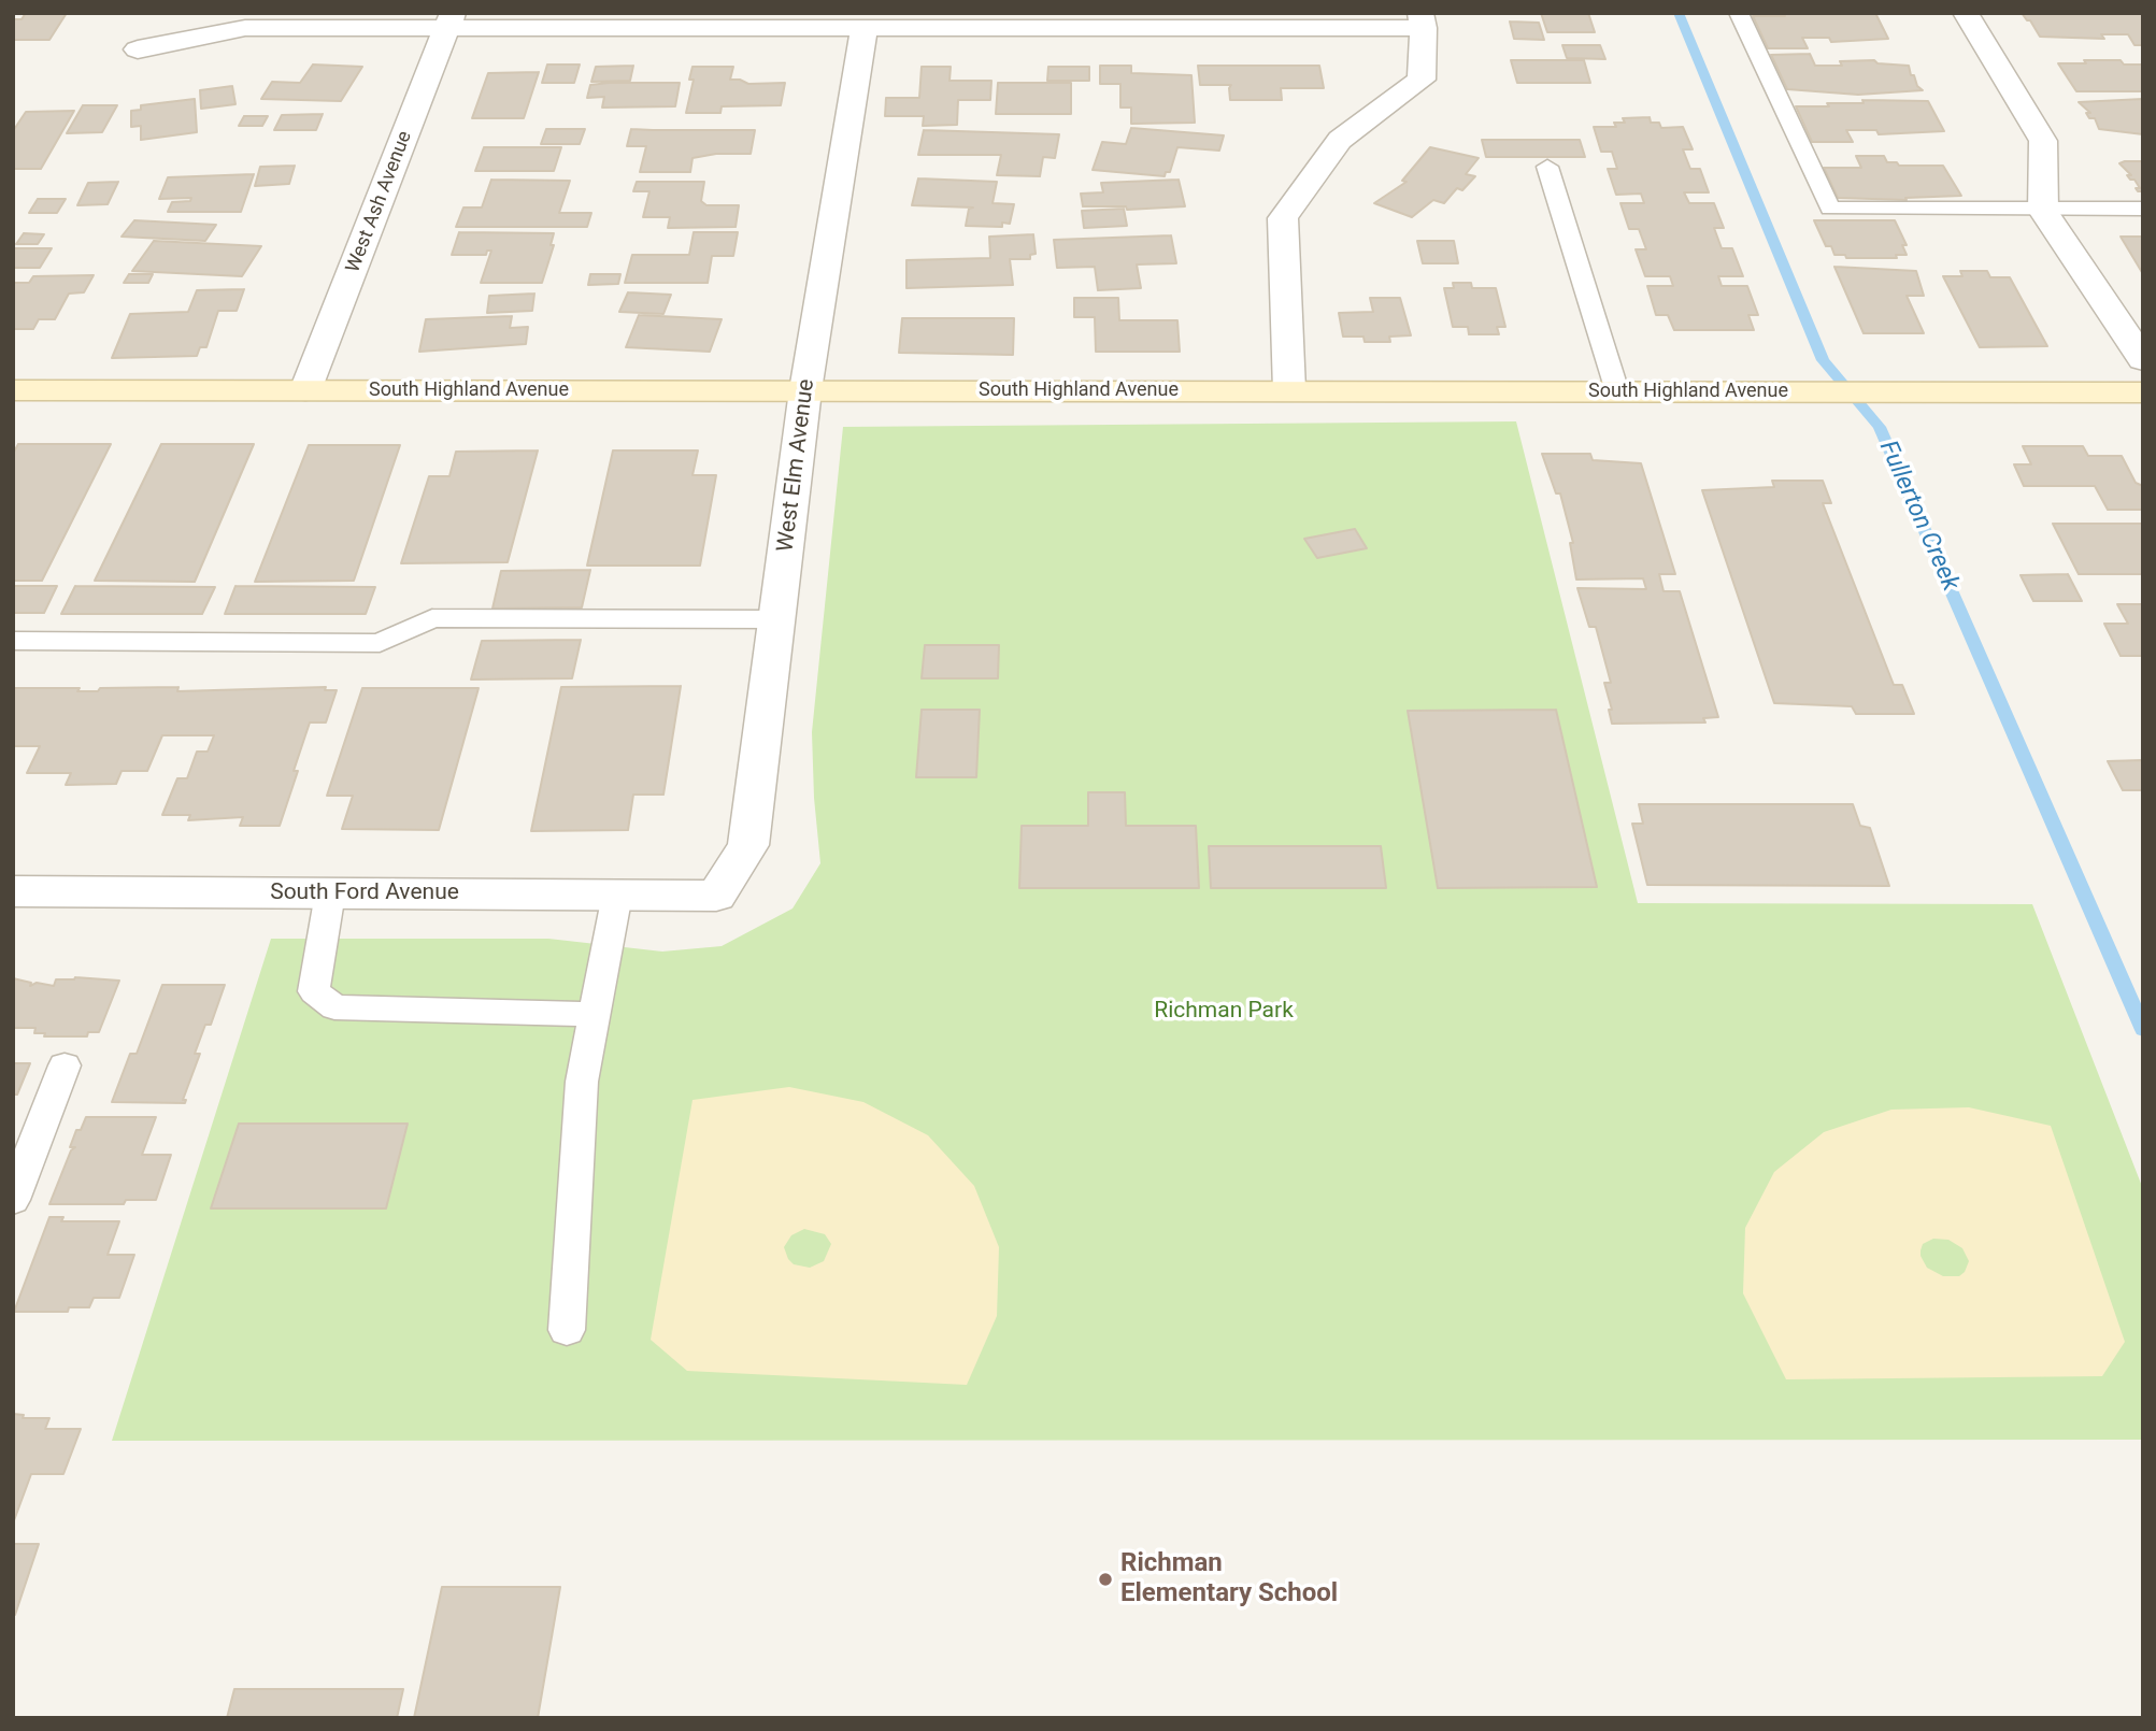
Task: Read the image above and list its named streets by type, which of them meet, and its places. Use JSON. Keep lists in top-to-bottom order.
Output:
{
  "streets": {
    "street": [
      "West Ash Avenue",
      "South Highland Avenue",
      "West Elm Avenue",
      "South Ford Avenue"
    ]
  },
  "crossings": [
    ["West Ash Avenue", "South Highland Avenue"],
    ["South Highland Avenue", "West Elm Avenue"],
    ["West Elm Avenue", "South Ford Avenue"]
  ],
  "water": ["Fullerton Creek"],
  "parks": ["Richman Park"],
  "places": ["Richman Elementary School"]
}
